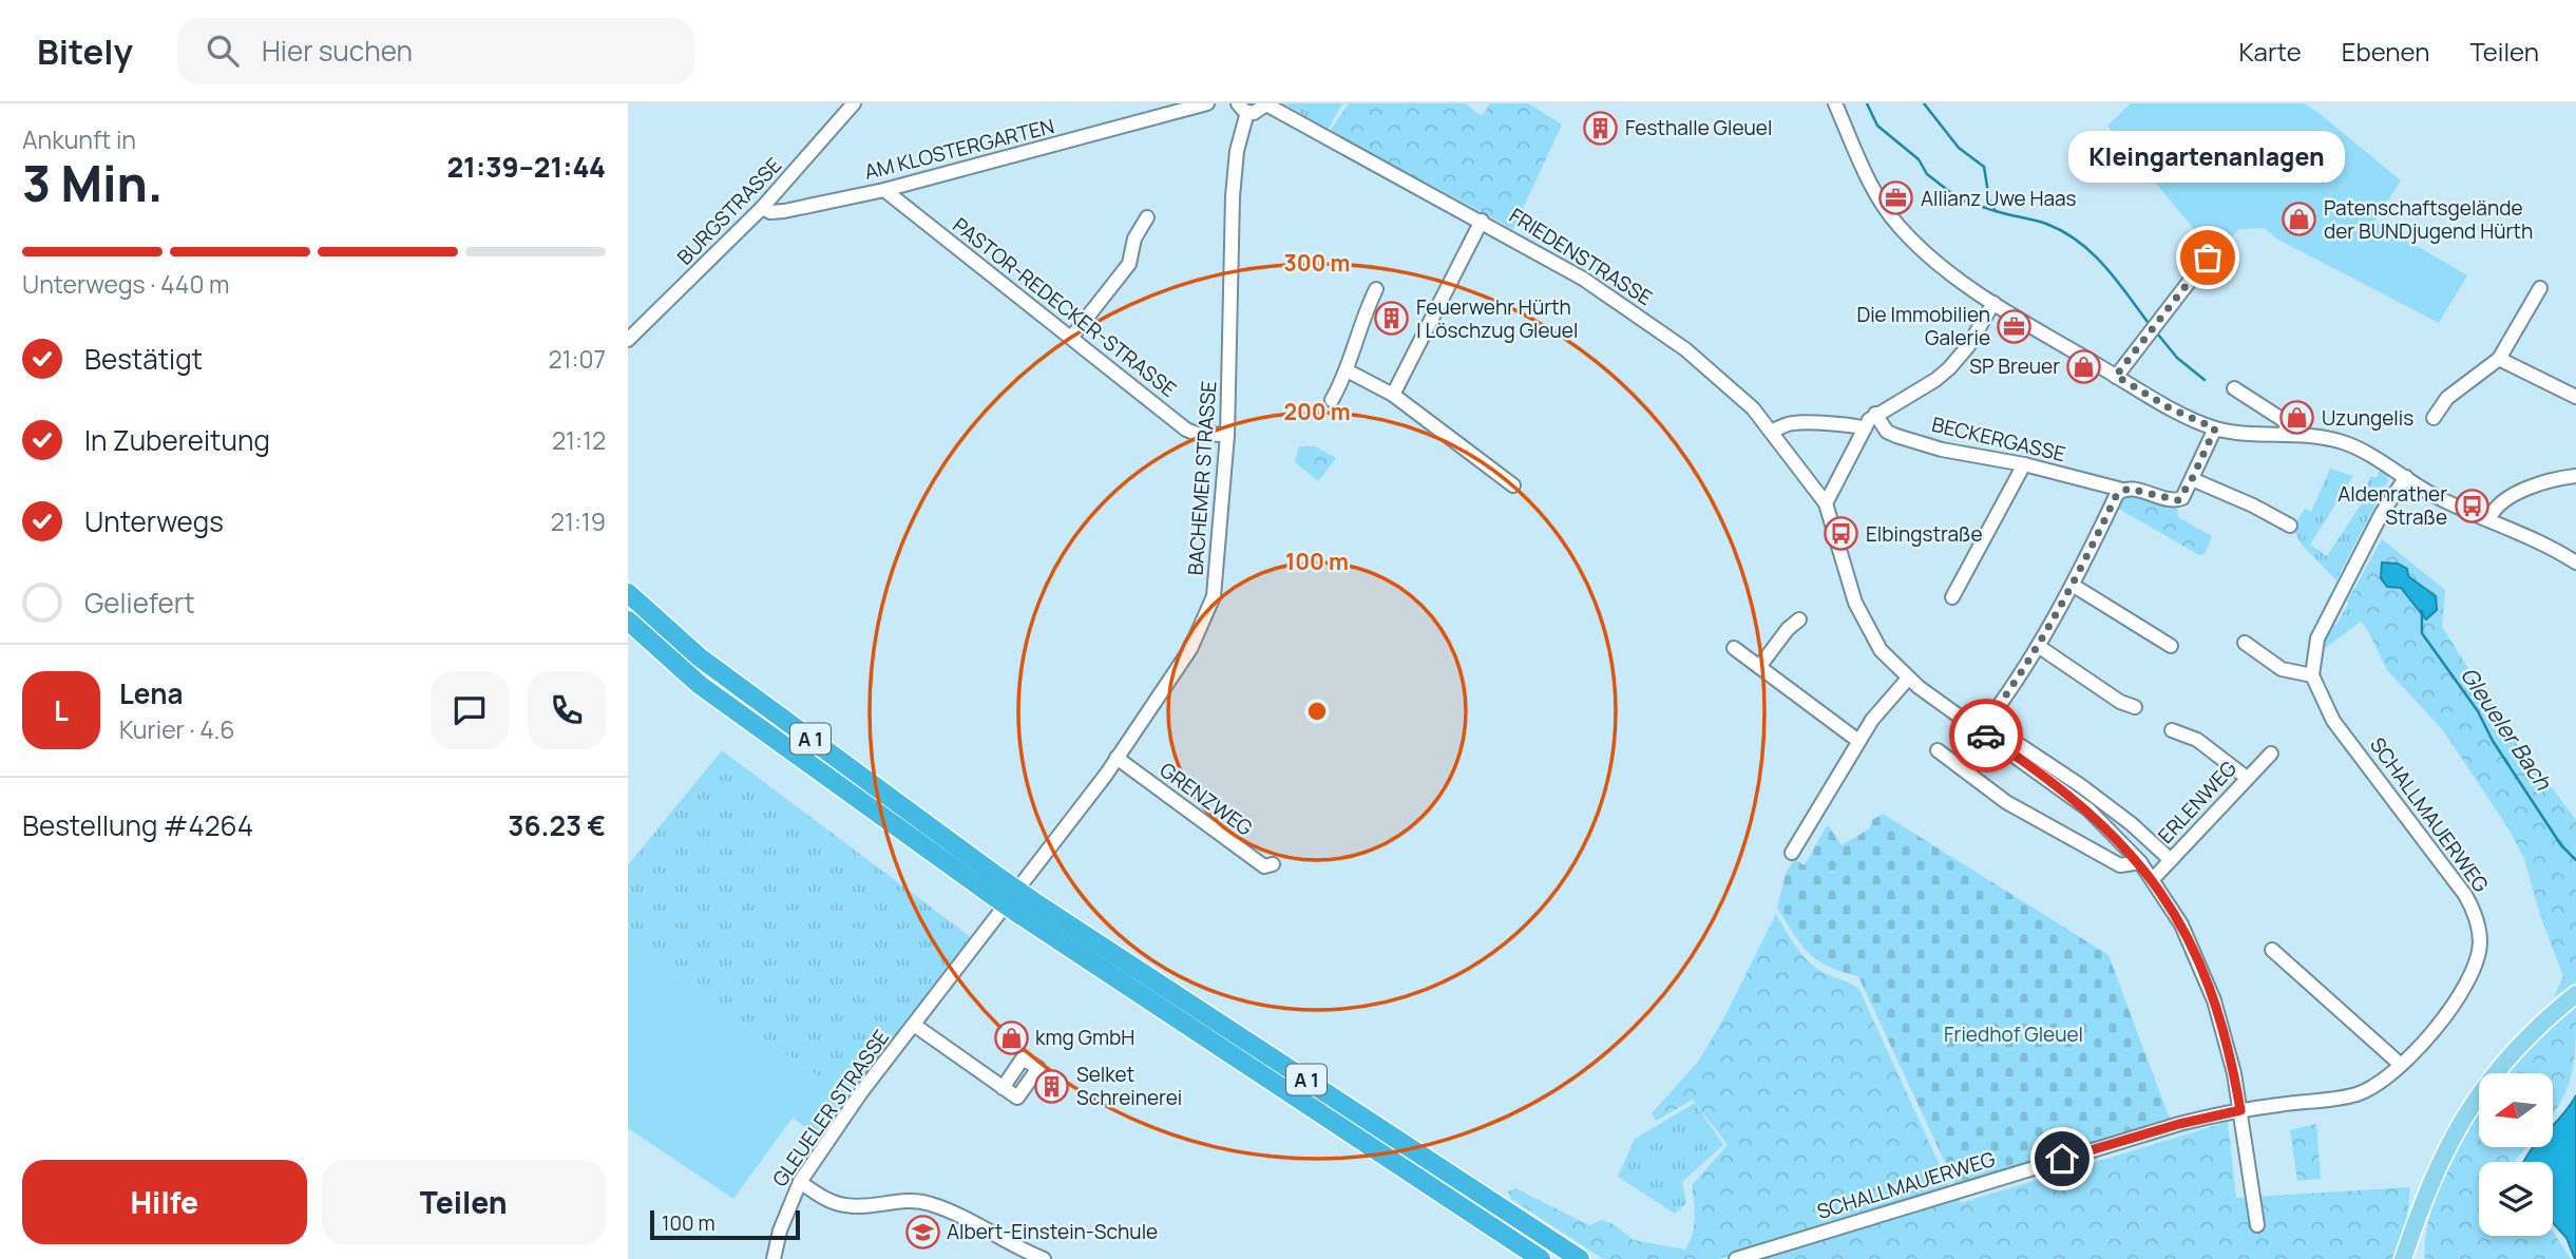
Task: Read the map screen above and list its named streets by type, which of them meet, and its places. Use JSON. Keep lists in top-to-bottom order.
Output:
{
  "streets": {
    "highway": ["A 1"],
    "street": [
      "AM KLOSTERGARTEN",
      "BURGSTRASSE",
      "FRIEDENSTRASSE",
      "PASTOR-REDECKER-STRASSE",
      "BECKERGASSE",
      "BACHEMER STRASSE",
      "GRENZWEG",
      "ERLENWEG",
      "SCHALLMAUERWEG",
      "GLEUELER STRASSE"
    ]
  },
  "crossings": [
    ["AM KLOSTERGARTEN", "BURGSTRASSE"],
    ["AM KLOSTERGARTEN", "PASTOR-REDECKER-STRASSE"],
    ["PASTOR-REDECKER-STRASSE", "BACHEMER STRASSE"],
    ["BACHEMER STRASSE", "GRENZWEG"],
    ["BACHEMER STRASSE", "GLEUELER STRASSE"]
  ],
  "water": ["Gleueler Bach"],
  "parks": ["Friedhof Gleuel"],
  "places": {
    "building": ["Festhalle Gleuel", "Feuerwehr Hürth | Löschzug Gleuel", "Selket Schreinerei"],
    "office": ["Allianz Uwe Haas", "Die Immobilien Galerie"],
    "shop": [
      "Patenschaftsgelände der BUNDjugend Hürth",
      "SP Breuer",
      "Uzungelis",
      "kmg GmbH"
    ],
    "other": ["Kleingartenanlagen"],
    "bus stop": ["Aldenrather Straße", "Elbingstraße"],
    "school or university": ["Albert-Einstein-Schule"]
  },
  "scale_bar": "100 m",
  "north": "left",
  "page": {
    "header": "Bitely",
    "search": "Hier suchen",
    "nav": ["Karte", "Ebenen", "Teilen"],
    "heading": ["3 Min.", "Ankunft in", "21:39–21:44"],
    "panel": [
      "Lena",
      "Kurier · 4.6",
      "Bestellung #4264",
      "36.23 €"
    ],
    "bubble": "Kleingartenanlagen",
    "bar": "Unterwegs · 440 m",
    "list": [
      ["Bestätigt", "21:07"],
      ["In Zubereitung", "21:12"],
      ["Unterwegs", "21:19"],
      "Geliefert"
    ],
    "round": "L",
    "buttons": ["Hilfe", "Teilen"],
    "scale": "100 m"
  },
  "rings": ["300 m", "200 m", "100 m"]
}
